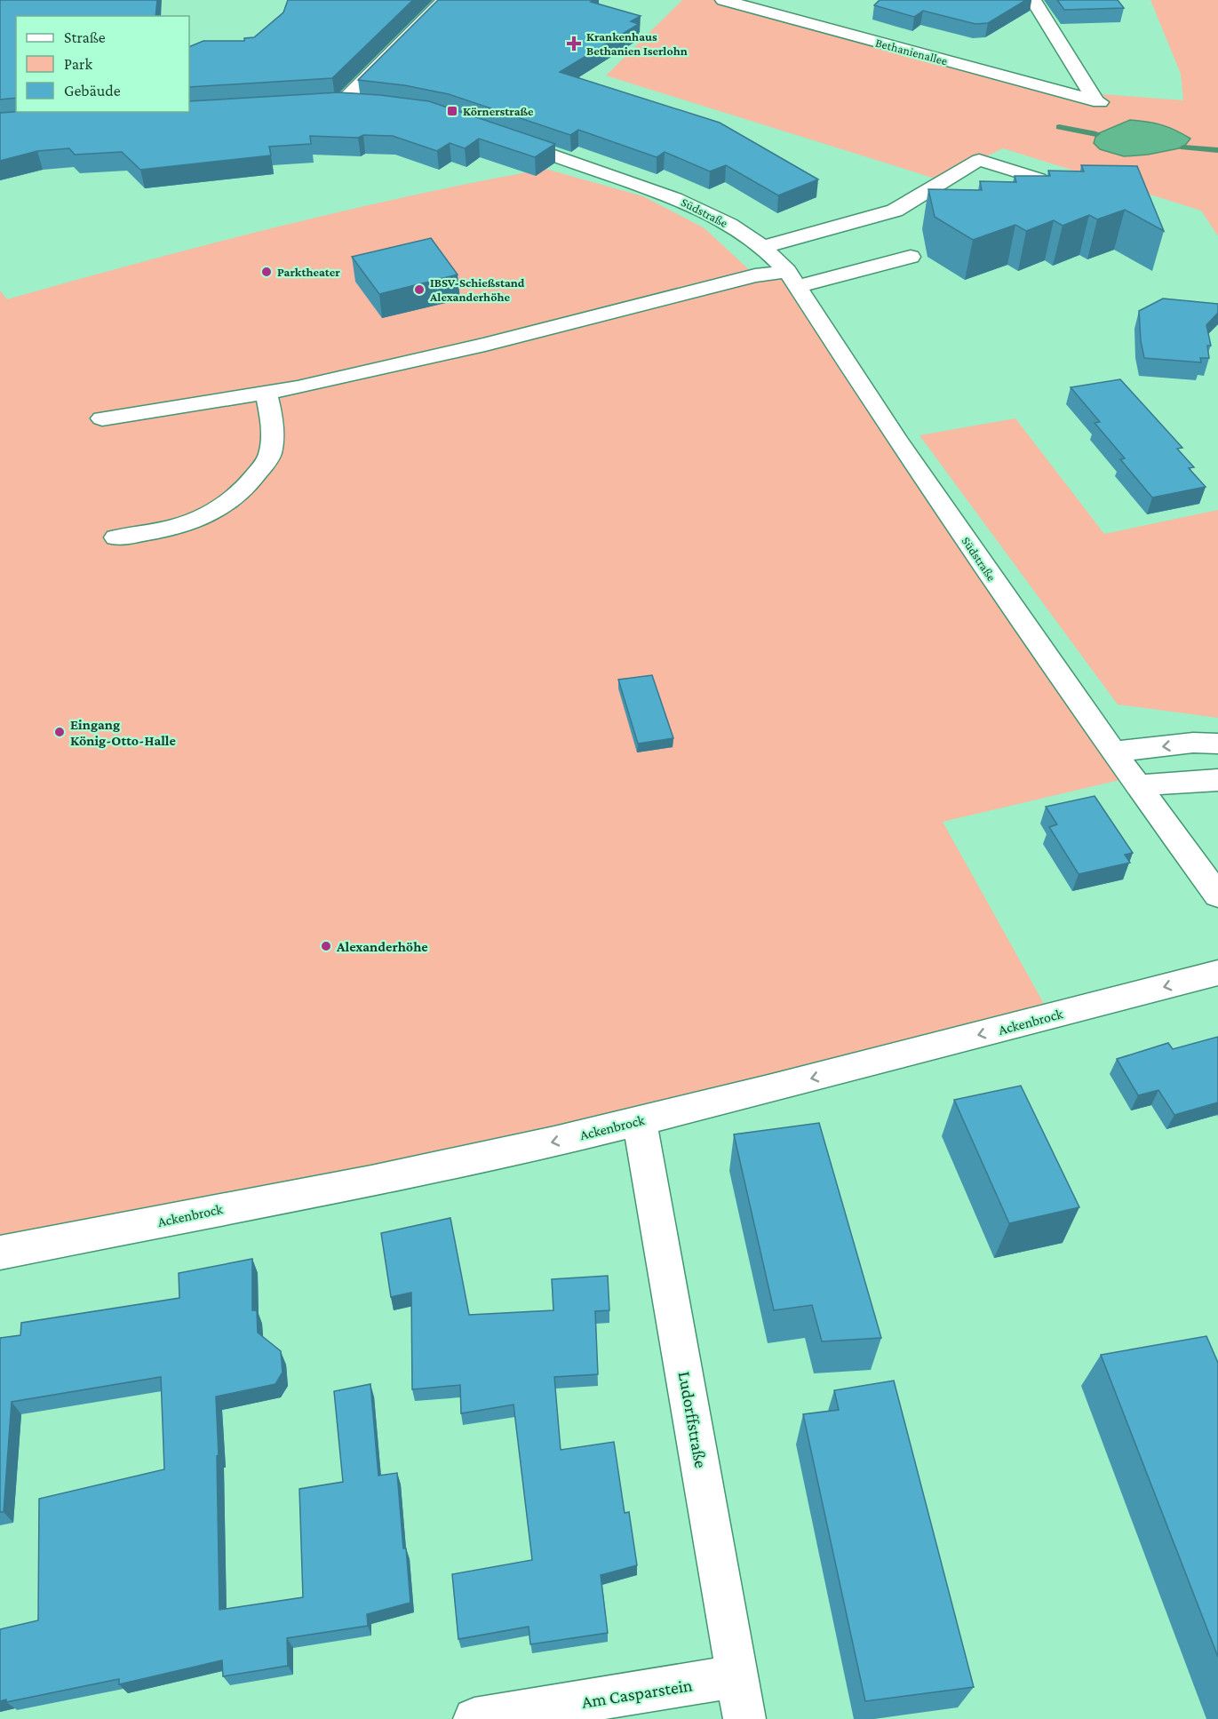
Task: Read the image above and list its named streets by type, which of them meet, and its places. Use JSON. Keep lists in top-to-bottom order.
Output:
{
  "streets": {
    "street": [
      "Bethanienallee",
      "Südstraße",
      "Ackenbrock",
      "Ludorffstraße",
      "Am Casparstein"
    ]
  },
  "crossings": [
    ["Ackenbrock", "Ludorffstraße"],
    ["Ludorffstraße", "Am Casparstein"]
  ],
  "one_way": ["Ackenbrock"],
  "places": {
    "health": ["Krankenhaus Bethanien Iserlohn"],
    "transit": ["Körnerstraße"],
    "other": [
      "Parktheater",
      "IBSV-Schießstand Alexanderhöhe",
      "Eingang König-Otto-Halle",
      "Alexanderhöhe"
    ]
  },
  "legend": ["Straße", "Park", "Gebäude"]
}
